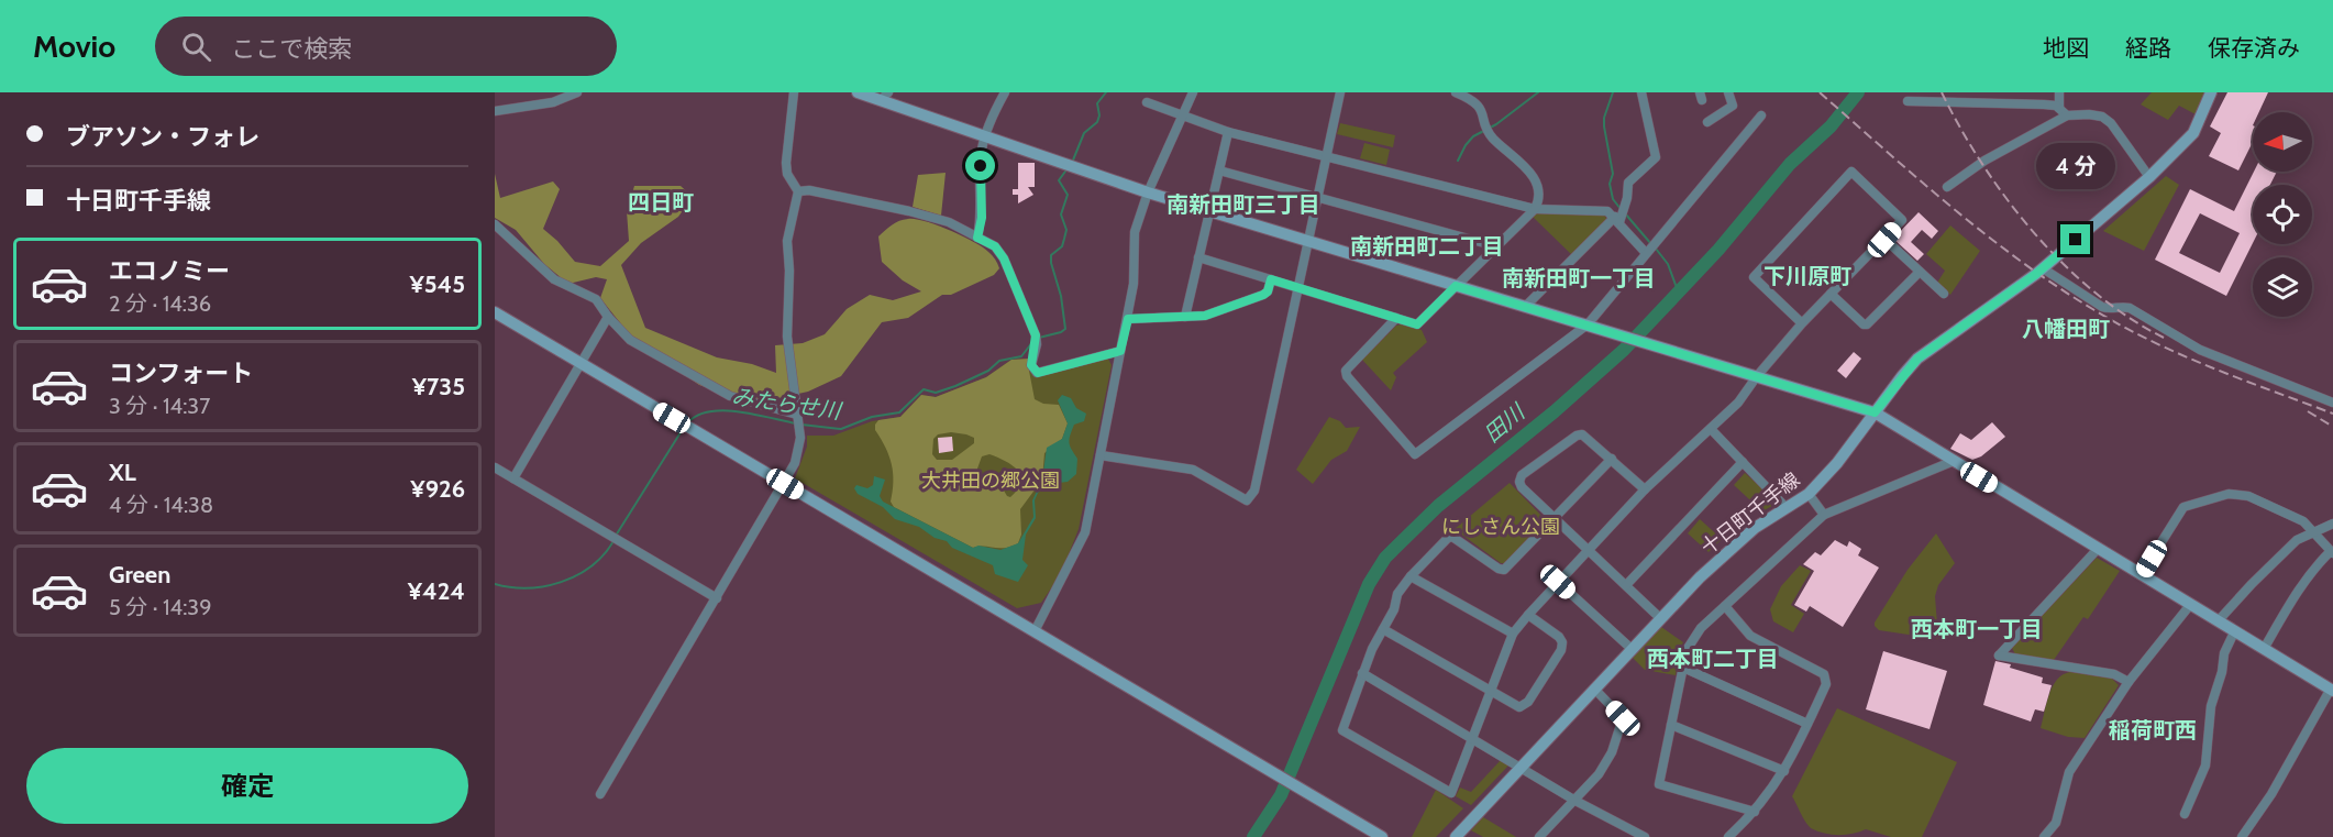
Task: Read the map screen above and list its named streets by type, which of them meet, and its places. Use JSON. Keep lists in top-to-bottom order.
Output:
{
  "streets": {
    "street": ["十日町千手線"]
  },
  "districts": [
    "四日町",
    "南新田町三丁目",
    "南新田町二丁目",
    "下川原町",
    "南新田町一丁目",
    "八幡田町",
    "西本町一丁目",
    "西本町二丁目",
    "稲荷町西"
  ],
  "water": ["みたらせ川", "田川"],
  "parks": ["大井田の郷公園", "にしさん公園"],
  "north": "left",
  "page": {
    "header": "Movio",
    "search": "ここで検索",
    "nav": ["地図", "経路", "保存済み"],
    "banner": ["ブアソン・フォレ", "十日町千手線"],
    "bubble": "4 分",
    "list": [
      {
        "name": "エコノミー",
        "note": "2 分 · 14:36",
        "value": "¥545"
      },
      {
        "name": "コンフォート",
        "note": "3 分 · 14:37",
        "value": "¥735"
      },
      {
        "name": "XL",
        "note": "4 分 · 14:38",
        "value": "¥926"
      },
      {
        "name": "Green",
        "note": "5 分 · 14:39",
        "value": "¥424"
      }
    ],
    "buttons": "確定"
  }
}
